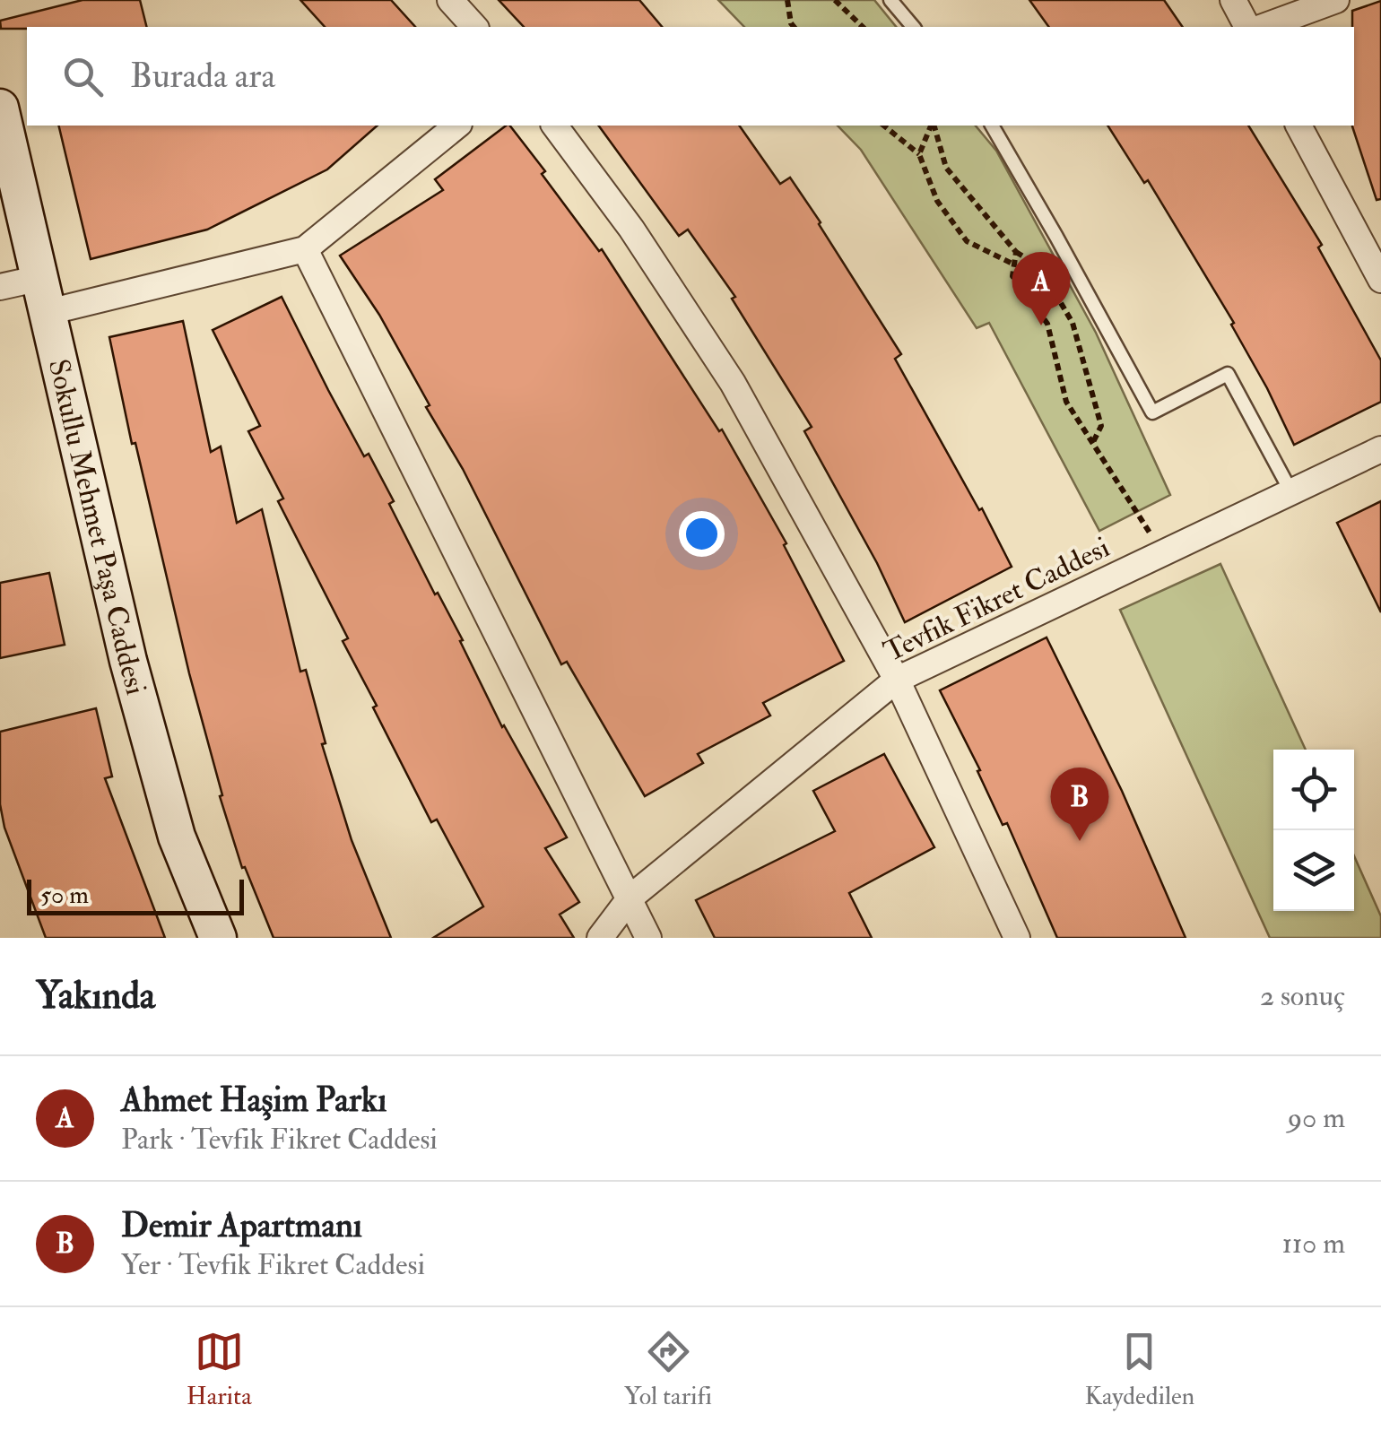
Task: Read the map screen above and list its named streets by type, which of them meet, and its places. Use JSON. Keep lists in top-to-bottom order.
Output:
{
  "streets": {
    "main road": ["Sokullu Mehmet Paşa Caddesi"],
    "street": ["Tevfik Fikret Caddesi"]
  },
  "scale_bar": "50 m",
  "page": {
    "search": "Burada ara",
    "pins": ["A", "B"],
    "scale": "50 m",
    "heading": ["Yakında", "2 sonuç"],
    "list": [
      {
        "mark": "A",
        "name": "Ahmet Haşim Parkı",
        "note": "Park · Tevfik Fikret Caddesi",
        "value": "90 m"
      },
      {
        "mark": "B",
        "name": "Demir Apartmanı",
        "note": "Yer · Tevfik Fikret Caddesi",
        "value": "110 m"
      }
    ],
    "nav": ["Harita", "Yol tarifi", "Kaydedilen"]
  }
}
